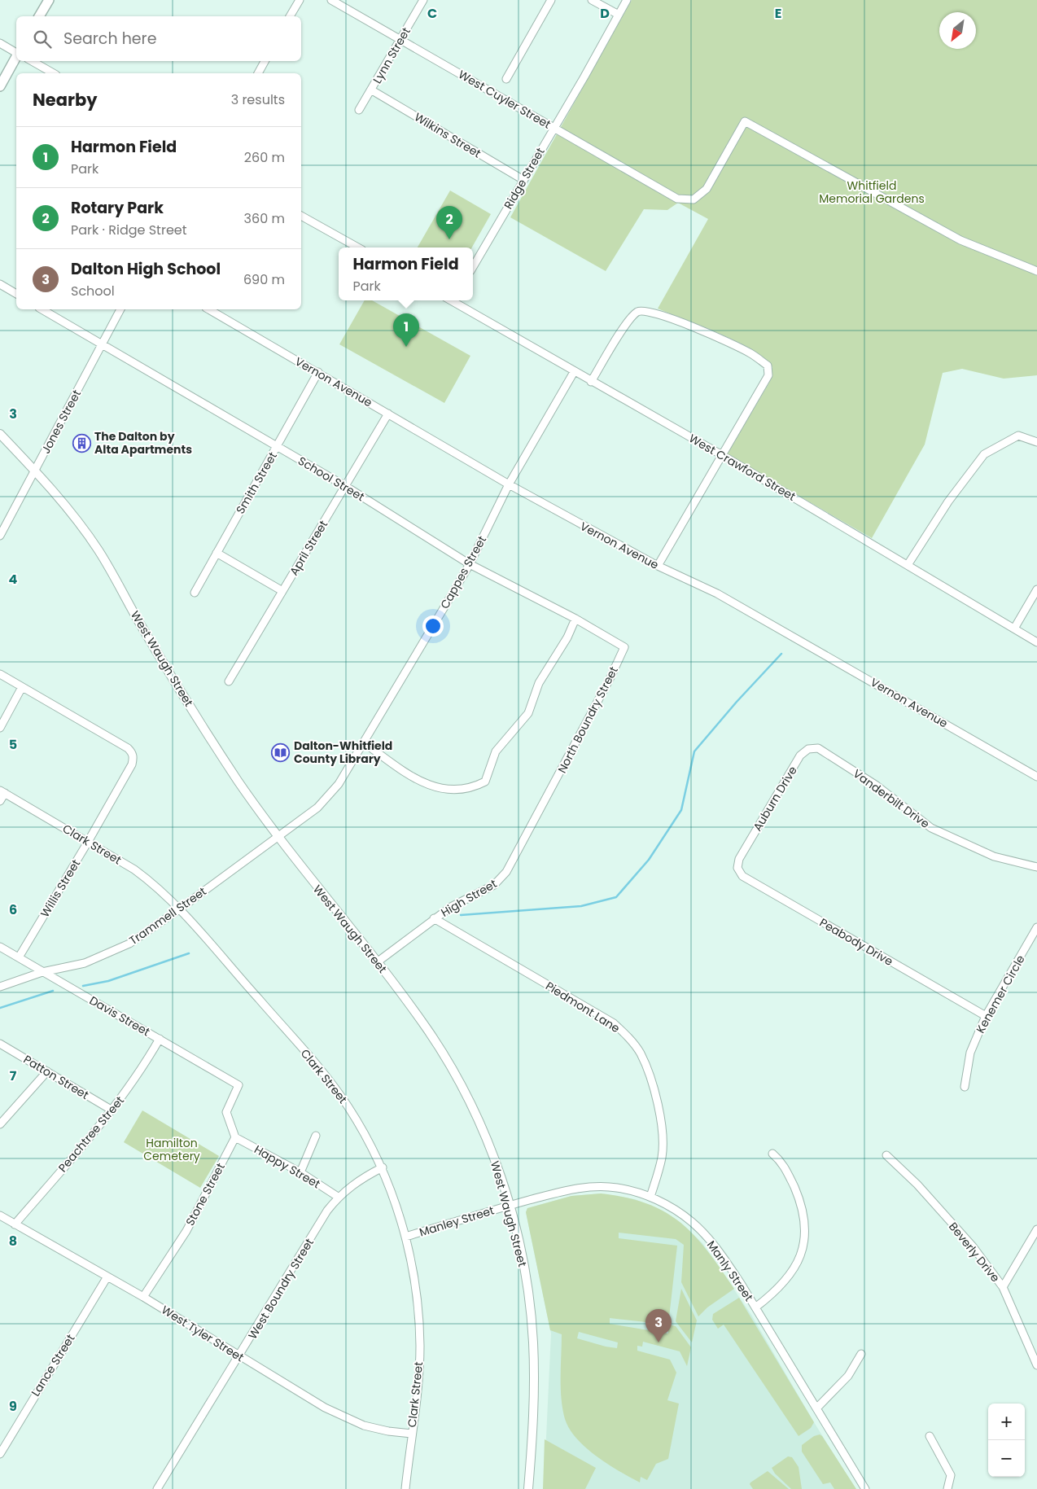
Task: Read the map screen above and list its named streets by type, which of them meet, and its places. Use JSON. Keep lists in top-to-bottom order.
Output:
{
  "streets": {
    "street": [
      "Lynn Street",
      "West Cuyler Street",
      "Wilkins Street",
      "Ridge Street",
      "Vernon Avenue",
      "Jones Street",
      "West Crawford Street",
      "School Street",
      "Smith Street",
      "April Street",
      "Cappes Street",
      "West Waugh Street",
      "North Boundry Street",
      "Auburn Drive",
      "Vanderbilt Drive",
      "Clark Street",
      "Willis Street",
      "High Street",
      "Trammell Street",
      "Peabody Drive",
      "Kenemer Circle",
      "Piedmont Lane",
      "Davis Street",
      "Patton Street",
      "Peachtree Street",
      "Happy Street",
      "Stone Street",
      "Manley Street",
      "Beverly Drive",
      "Manly Street",
      "West Boundry Street",
      "West Tyler Street",
      "Lance Street"
    ]
  },
  "crossings": [
    ["Lynn Street", "West Cuyler Street"],
    ["Lynn Street", "Wilkins Street"],
    ["West Cuyler Street", "Ridge Street"],
    ["Wilkins Street", "Ridge Street"],
    ["Vernon Avenue", "Smith Street"],
    ["Vernon Avenue", "April Street"],
    ["Vernon Avenue", "Cappes Street"],
    ["Jones Street", "School Street"],
    ["Jones Street", "West Waugh Street"],
    ["West Crawford Street", "Cappes Street"],
    ["School Street", "Smith Street"],
    ["School Street", "April Street"],
    ["School Street", "Cappes Street"],
    ["School Street", "North Boundry Street"],
    ["Cappes Street", "Trammell Street"],
    ["West Waugh Street", "High Street"],
    ["West Waugh Street", "Trammell Street"],
    ["West Waugh Street", "Manley Street"],
    ["West Waugh Street", "Manly Street"],
    ["North Boundry Street", "High Street"],
    ["Auburn Drive", "Vanderbilt Drive"],
    ["Auburn Drive", "Peabody Drive"],
    ["Clark Street", "Willis Street"],
    ["Clark Street", "Trammell Street"],
    ["Clark Street", "Manley Street"],
    ["Clark Street", "West Boundry Street"],
    ["Clark Street", "West Tyler Street"],
    ["Willis Street", "Davis Street"],
    ["High Street", "Piedmont Lane"],
    ["Trammell Street", "Davis Street"],
    ["Peabody Drive", "Kenemer Circle"],
    ["Piedmont Lane", "Manly Street"],
    ["Davis Street", "Peachtree Street"],
    ["Davis Street", "Happy Street"],
    ["Davis Street", "Stone Street"],
    ["Patton Street", "Peachtree Street"],
    ["Peachtree Street", "West Tyler Street"],
    ["Happy Street", "Stone Street"],
    ["Happy Street", "West Boundry Street"],
    ["Stone Street", "West Tyler Street"],
    ["Manley Street", "Manly Street"],
    ["West Boundry Street", "West Tyler Street"],
    ["West Tyler Street", "Lance Street"]
  ],
  "parks": ["Whitfield Memorial Gardens", "Hamilton Cemetery"],
  "places": {
    "building": ["The Dalton by Alta Apartments"],
    "library": ["Dalton-Whitfield County Library"]
  },
  "north": "bottom left",
  "page": {
    "search": "Search here",
    "heading": ["Nearby", "3 results"],
    "list": [
      {
        "mark": "1",
        "name": "Harmon Field",
        "note": "Park",
        "value": "260 m"
      },
      {
        "mark": "2",
        "name": "Rotary Park",
        "note": "Park · Ridge Street",
        "value": "360 m"
      },
      {
        "mark": "3",
        "name": "Dalton High School",
        "note": "School",
        "value": "690 m"
      }
    ],
    "pins": ["2", "1", "3"],
    "popup": ["Harmon Field", "Park"],
    "map_buttons": ["+", "−"]
  },
  "grid": {
    "columns": ["C", "D", "E"],
    "rows": [
      "3",
      "4",
      "5",
      "6",
      "7",
      "8",
      "9"
    ]
  }
}
